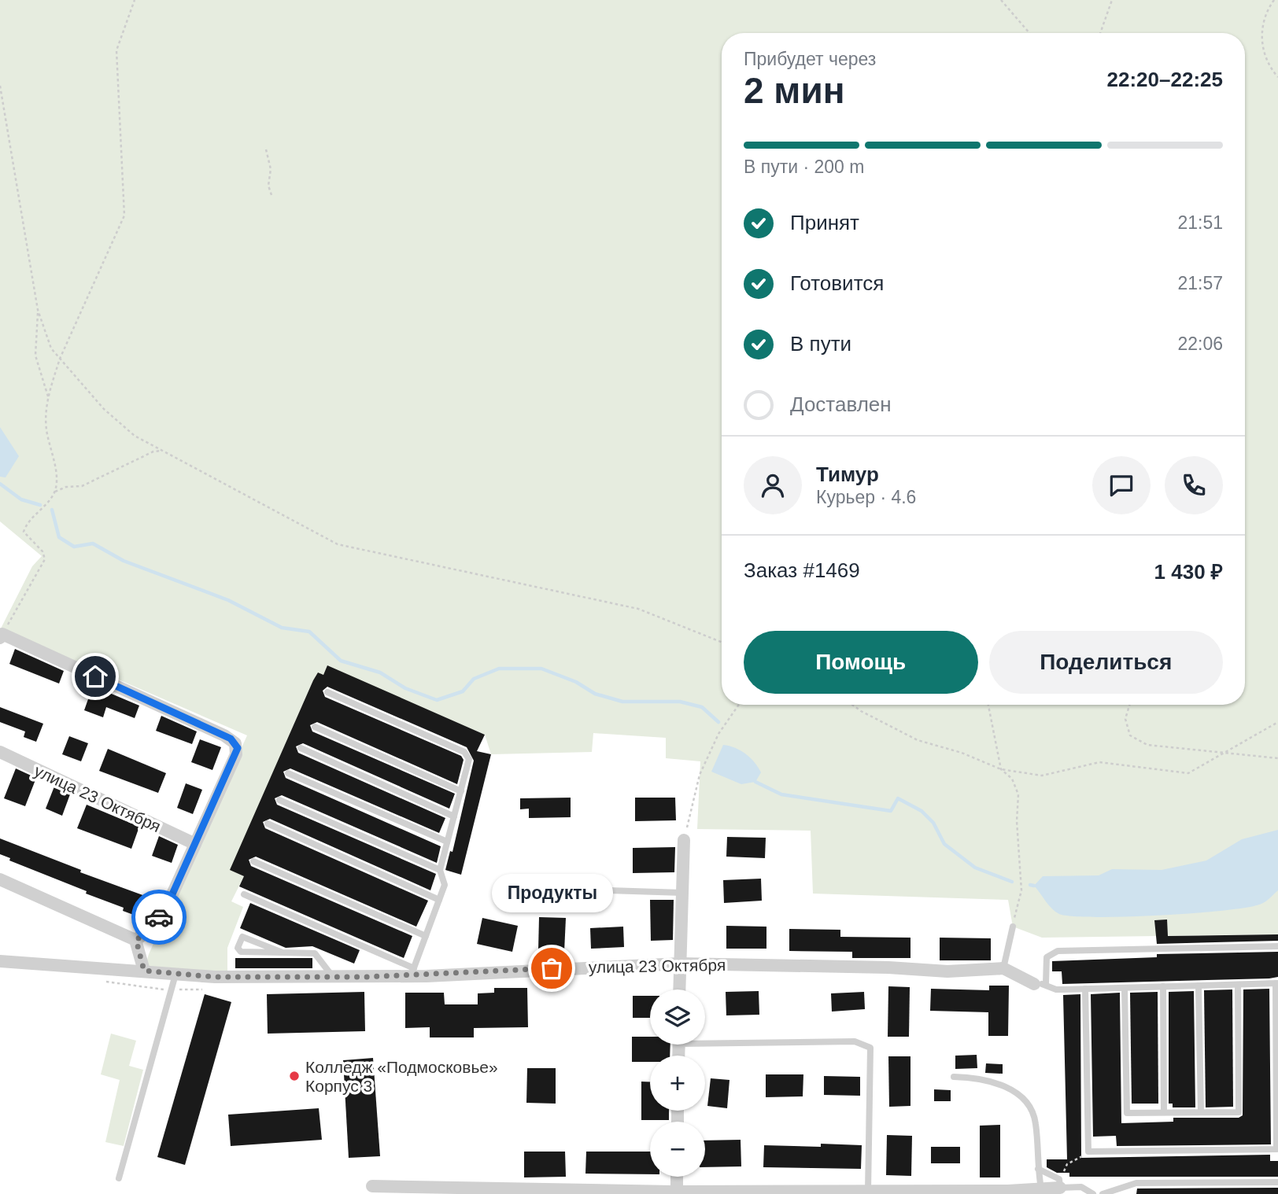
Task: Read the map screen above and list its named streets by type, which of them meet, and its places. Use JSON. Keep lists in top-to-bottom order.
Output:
{
  "streets": {
    "street": ["улица 23 Октября"]
  },
  "places": ["Продукты", "Колледж «Подмосковье» Корпус 3"],
  "page": {
    "heading": ["2 мин", "Прибудет через", "22:20–22:25"],
    "panel": [
      "Тимур",
      "Курьер · 4.6",
      "Заказ #1469",
      "1 430 ₽"
    ],
    "bar": "В пути · 200 m",
    "list": [
      ["Принят", "21:51"],
      ["Готовится", "21:57"],
      ["В пути", "22:06"],
      "Доставлен"
    ],
    "buttons": ["Помощь", "Поделиться"],
    "bubble": "Продукты",
    "map_buttons": ["+", "−"]
  }
}
